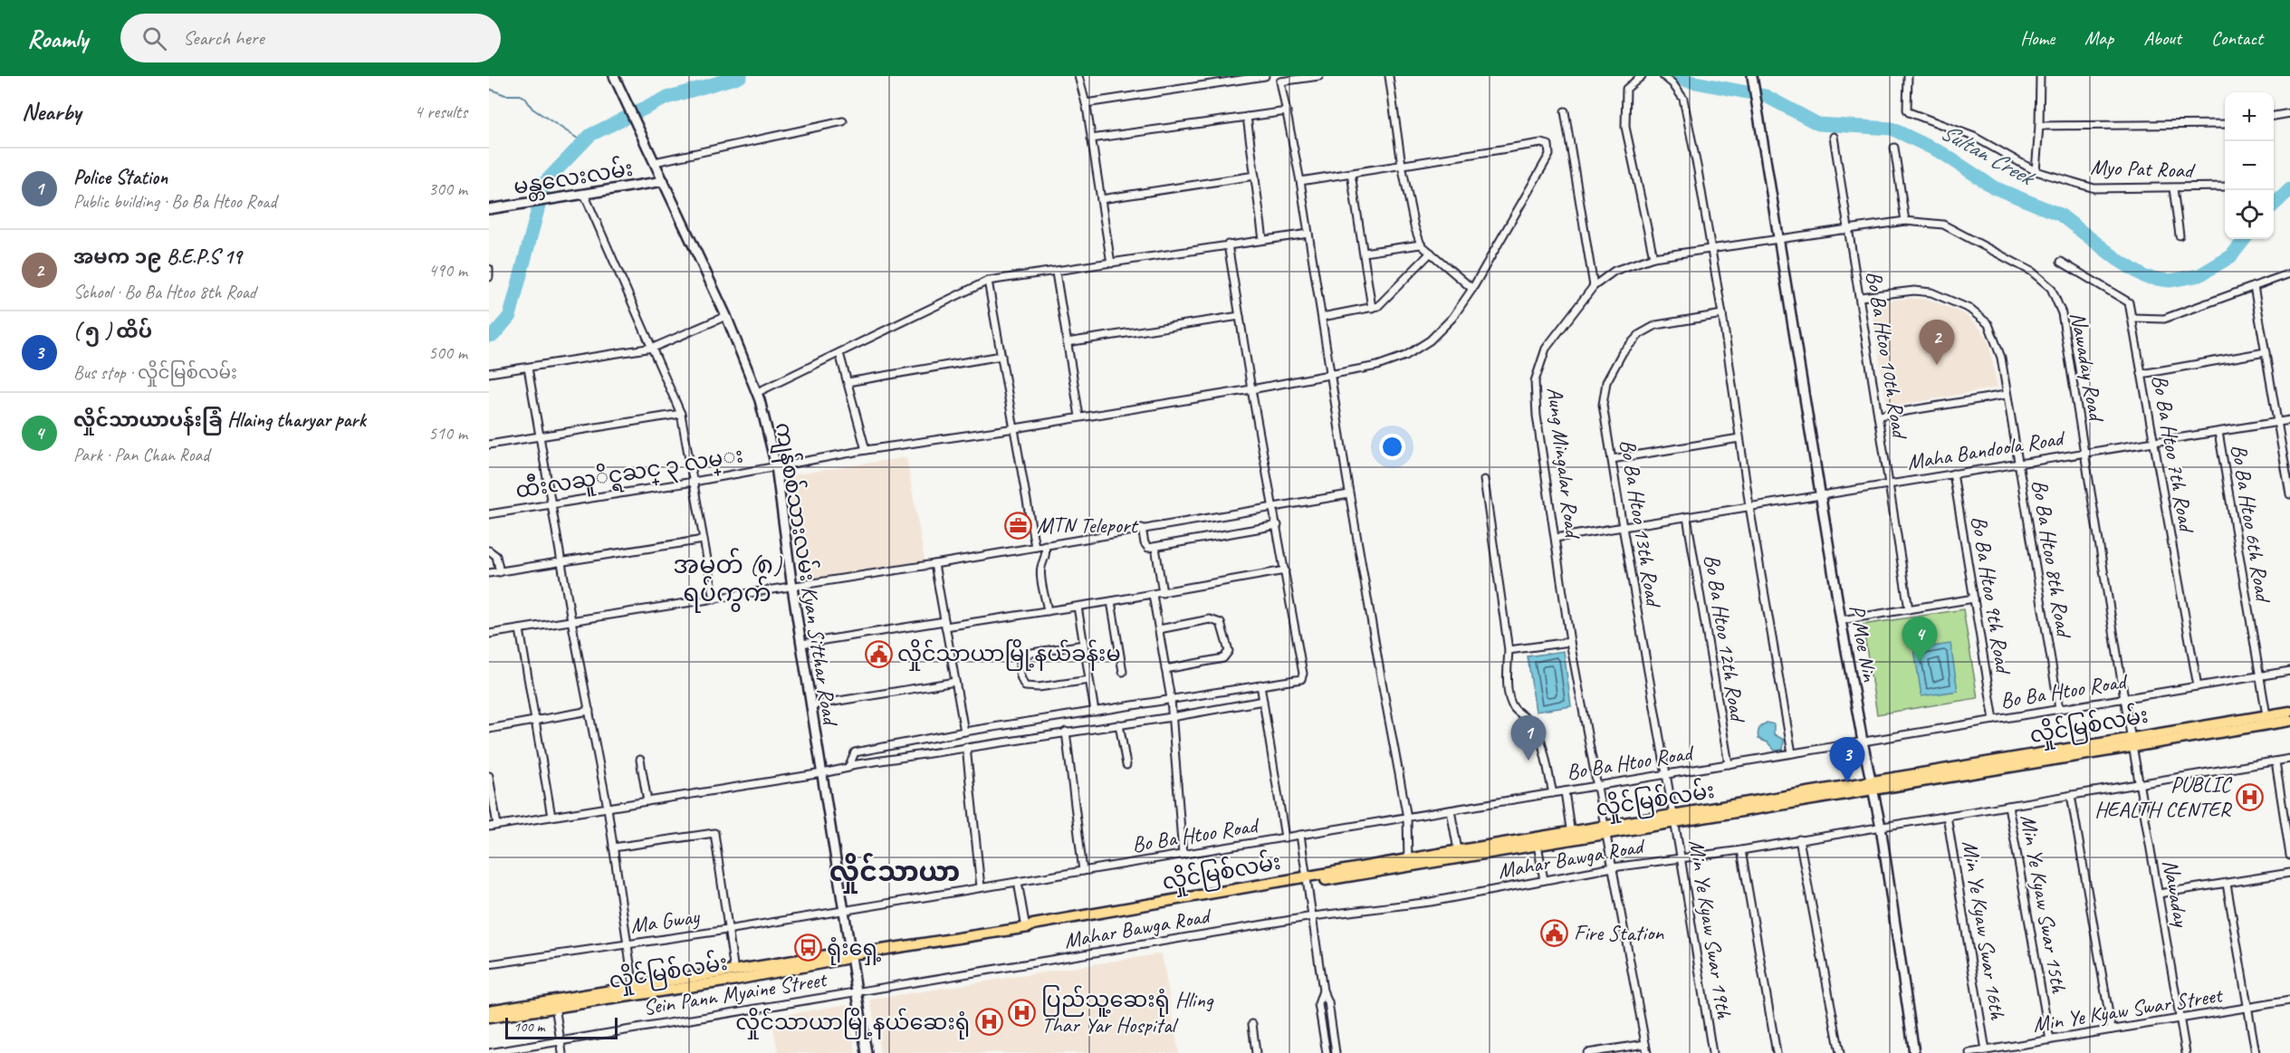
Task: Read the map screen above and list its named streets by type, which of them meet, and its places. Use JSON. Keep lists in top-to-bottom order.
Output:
{
  "streets": {
    "main road": ["လှိုင်မြစ်လမ်း"],
    "street": [
      "Myo Pat Road",
      "မန္တလေးလမ်း",
      "Bo Ba Htoo 10th Road",
      "Nawaday Road",
      "Maha Bandoola Road",
      "Bo Ba Htoo 7th Road",
      "Aung Mingalar Road",
      "ထီးလႀူိင္ရႀင္ ၃ လမ္း",
      "Bo Ba Htoo 13th Road",
      "Bo Ba Htoo 6th Road",
      "Bo Ba Htoo 8th Road",
      "ကျန်စစ်သားလမ်း Kyan Sitthar Road",
      "Bo Ba Htoo 9th Road",
      "Bo Ba Htoo 12th Road",
      "P Moe Nin",
      "Bo Ba Htoo Road",
      "Mahar Bawga Road",
      "Nawaday",
      "Min Ye Kyaw Swar 15th",
      "Ma Gway",
      "Min Ye Kyaw Swar 19th",
      "Min Ye Kyaw Swar 16th",
      "Sein Pann Myaine Street",
      "Min Ye Kyaw Swar Street"
    ]
  },
  "crossings": [
    ["မန္တလေးလမ်း", "ကျန်စစ်သားလမ်း Kyan Sitthar Road"],
    ["Bo Ba Htoo 10th Road", "Nawaday Road"],
    ["Bo Ba Htoo 10th Road", "Maha Bandoola Road"],
    ["Bo Ba Htoo 10th Road", "Bo Ba Htoo 8th Road"],
    ["Nawaday Road", "Maha Bandoola Road"],
    ["Nawaday Road", "Aung Mingalar Road"],
    ["Nawaday Road", "P Moe Nin"],
    ["Nawaday Road", "Bo Ba Htoo Road"],
    ["Nawaday Road", "လှိုင်မြစ်လမ်း"],
    ["Nawaday Road", "Nawaday"],
    ["Maha Bandoola Road", "Bo Ba Htoo 7th Road"],
    ["Maha Bandoola Road", "Aung Mingalar Road"],
    ["Maha Bandoola Road", "Bo Ba Htoo 13th Road"],
    ["Maha Bandoola Road", "Bo Ba Htoo 6th Road"],
    ["Maha Bandoola Road", "Bo Ba Htoo 8th Road"],
    ["Maha Bandoola Road", "Bo Ba Htoo 9th Road"],
    ["Maha Bandoola Road", "Bo Ba Htoo 12th Road"],
    ["Maha Bandoola Road", "P Moe Nin"],
    ["Bo Ba Htoo 7th Road", "Bo Ba Htoo Road"],
    ["Aung Mingalar Road", "P Moe Nin"],
    ["Aung Mingalar Road", "Bo Ba Htoo Road"],
    ["Aung Mingalar Road", "လှိုင်မြစ်လမ်း"],
    ["Aung Mingalar Road", "Mahar Bawga Road"],
    ["ထီးလႀူိင္ရႀင္ ၃ လမ္း", "ကျန်စစ်သားလမ်း Kyan Sitthar Road"],
    ["Bo Ba Htoo 13th Road", "Bo Ba Htoo Road"],
    ["Bo Ba Htoo 13th Road", "လှိုင်မြစ်လမ်း"],
    ["Bo Ba Htoo 13th Road", "Min Ye Kyaw Swar 19th"],
    ["Bo Ba Htoo 6th Road", "Bo Ba Htoo Road"],
    ["Bo Ba Htoo 6th Road", "လှိုင်မြစ်လမ်း"],
    ["Bo Ba Htoo 8th Road", "Bo Ba Htoo Road"],
    ["ကျန်စစ်သားလမ်း Kyan Sitthar Road", "Bo Ba Htoo Road"],
    ["ကျန်စစ်သားလမ်း Kyan Sitthar Road", "လှိုင်မြစ်လမ်း"],
    ["ကျန်စစ်သားလမ်း Kyan Sitthar Road", "Mahar Bawga Road"],
    ["ကျန်စစ်သားလမ်း Kyan Sitthar Road", "Ma Gway"],
    ["ကျန်စစ်သားလမ်း Kyan Sitthar Road", "Sein Pann Myaine Street"],
    ["Bo Ba Htoo 9th Road", "Bo Ba Htoo Road"],
    ["Bo Ba Htoo 12th Road", "Bo Ba Htoo Road"],
    ["P Moe Nin", "Bo Ba Htoo Road"],
    ["P Moe Nin", "လှိုင်မြစ်လမ်း"],
    ["P Moe Nin", "Mahar Bawga Road"],
    ["Bo Ba Htoo Road", "Ma Gway"],
    ["လှိုင်မြစ်လမ်း", "Nawaday"],
    ["လှိုင်မြစ်လမ်း", "Min Ye Kyaw Swar 19th"],
    ["Mahar Bawga Road", "Nawaday"],
    ["Mahar Bawga Road", "Min Ye Kyaw Swar 15th"],
    ["Mahar Bawga Road", "Min Ye Kyaw Swar 19th"],
    ["Mahar Bawga Road", "Min Ye Kyaw Swar 16th"],
    ["Mahar Bawga Road", "Sein Pann Myaine Street"],
    ["Nawaday", "Min Ye Kyaw Swar Street"],
    ["Min Ye Kyaw Swar 15th", "Min Ye Kyaw Swar Street"],
    ["Min Ye Kyaw Swar 16th", "Min Ye Kyaw Swar Street"]
  ],
  "districts": ["အမှတ် (၈) ရပ်ကွက်", "လှိုင်သာယာ"],
  "water": ["Sultan Creek"],
  "places": {
    "office": ["MTN Teleport"],
    "public building": ["လှိုင်သာယာမြို့နယ်ခန်းမ", "Fire Station"],
    "hospital": ["PUBLIC HEALTH CENTER", "ပြည်သူ့ဆေးရုံ Hling Thar Yar Hospital", "လှိုင်သာယာမြို့နယ်ဆေးရုံ"],
    "bus stop": ["ရုံးရှေ့"]
  },
  "scale_bar": "100 m",
  "page": {
    "header": "Roamly",
    "search": "Search here",
    "nav": [
      "Home",
      "Map",
      "About",
      "Contact"
    ],
    "heading": ["Nearby", "4 results"],
    "map_buttons": ["+", "−"],
    "list": [
      {
        "mark": "1",
        "name": "Police Station",
        "note": "Public building · Bo Ba Htoo Road",
        "value": "300 m"
      },
      {
        "mark": "2",
        "name": "အမက ၁၉ B.E.P.S 19",
        "note": "School · Bo Ba Htoo 8th Road",
        "value": "490 m"
      },
      {
        "mark": "3",
        "name": "( ၅ ) ထိပ်",
        "note": "Bus stop · လှိုင်မြစ်လမ်း",
        "value": "500 m"
      },
      {
        "mark": "4",
        "name": "လှိုင်သာယာပန်းခြံ Hlaing tharyar park",
        "note": "Park · Pan Chan Road",
        "value": "510 m"
      }
    ],
    "pins": [
      "2",
      "4",
      "1",
      "3"
    ],
    "scale": "100 m"
  }
}
